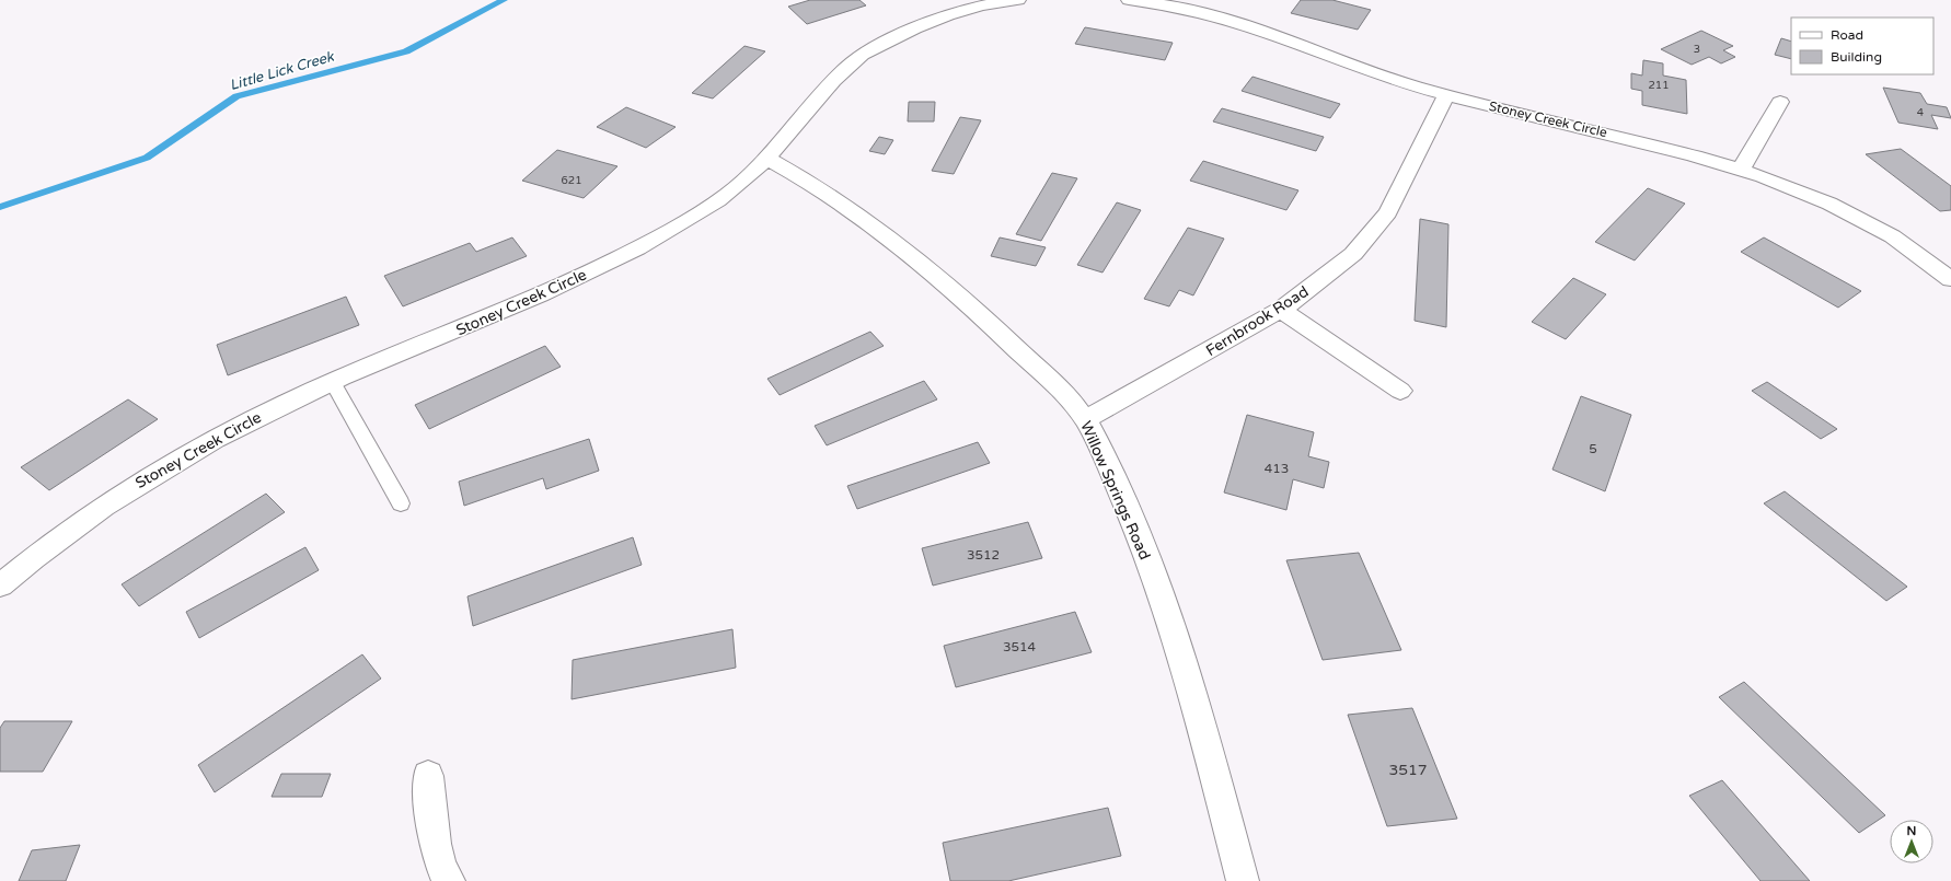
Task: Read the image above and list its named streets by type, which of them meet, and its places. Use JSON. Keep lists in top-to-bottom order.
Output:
{
  "streets": {
    "street": ["Stoney Creek Circle", "Fernbrook Road", "Willow Springs Road"]
  },
  "crossings": [
    ["Stoney Creek Circle", "Fernbrook Road"],
    ["Stoney Creek Circle", "Willow Springs Road"],
    ["Fernbrook Road", "Willow Springs Road"]
  ],
  "water": ["Little Lick Creek"],
  "house_numbers": [
    "3",
    "211",
    "4",
    "621",
    "5",
    "413",
    "3512",
    "3514",
    "3517"
  ],
  "legend": ["Road", "Building"],
  "north": "top"
}
